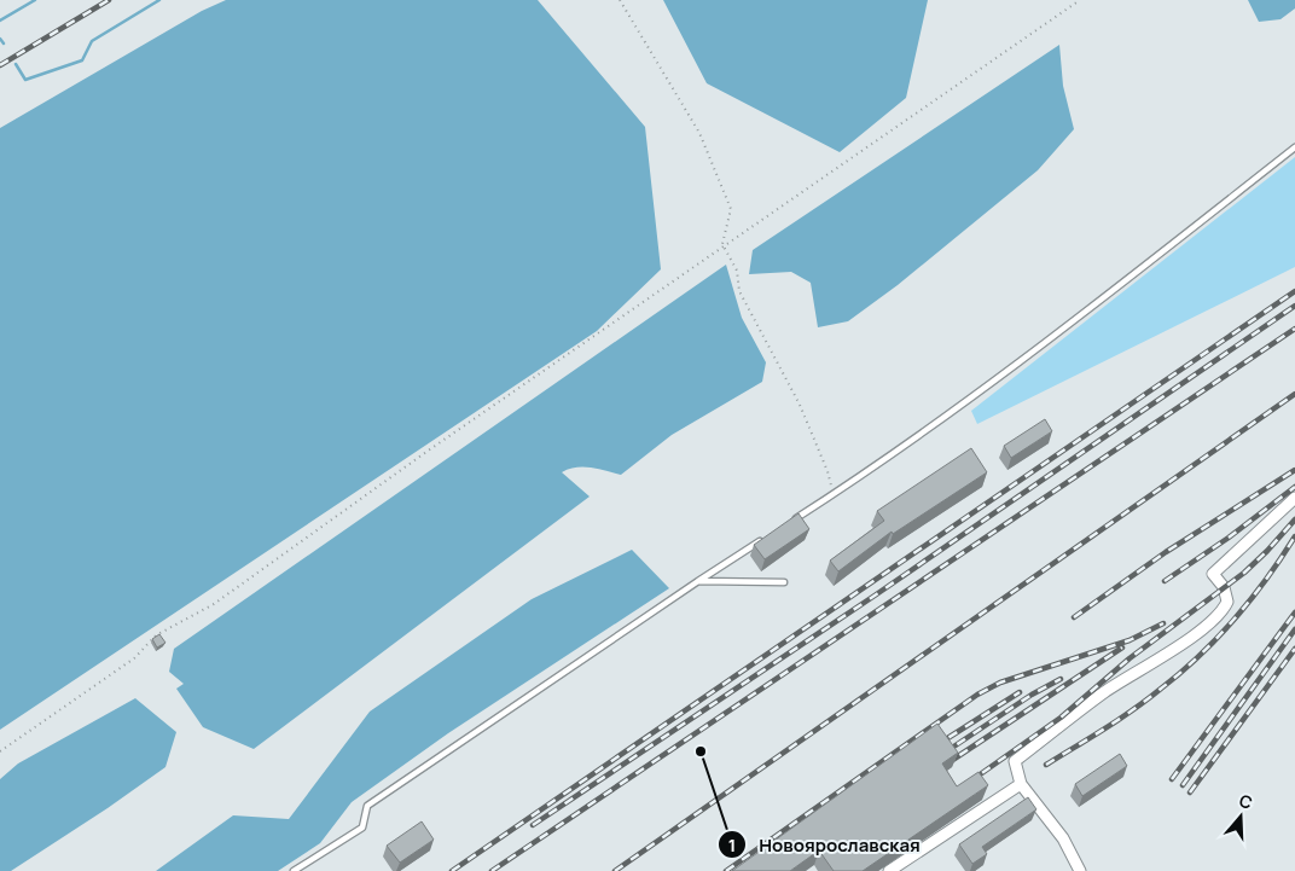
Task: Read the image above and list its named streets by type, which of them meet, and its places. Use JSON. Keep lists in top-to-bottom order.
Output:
{
  "places": ["Новоярославская"],
  "north": "top"
}
